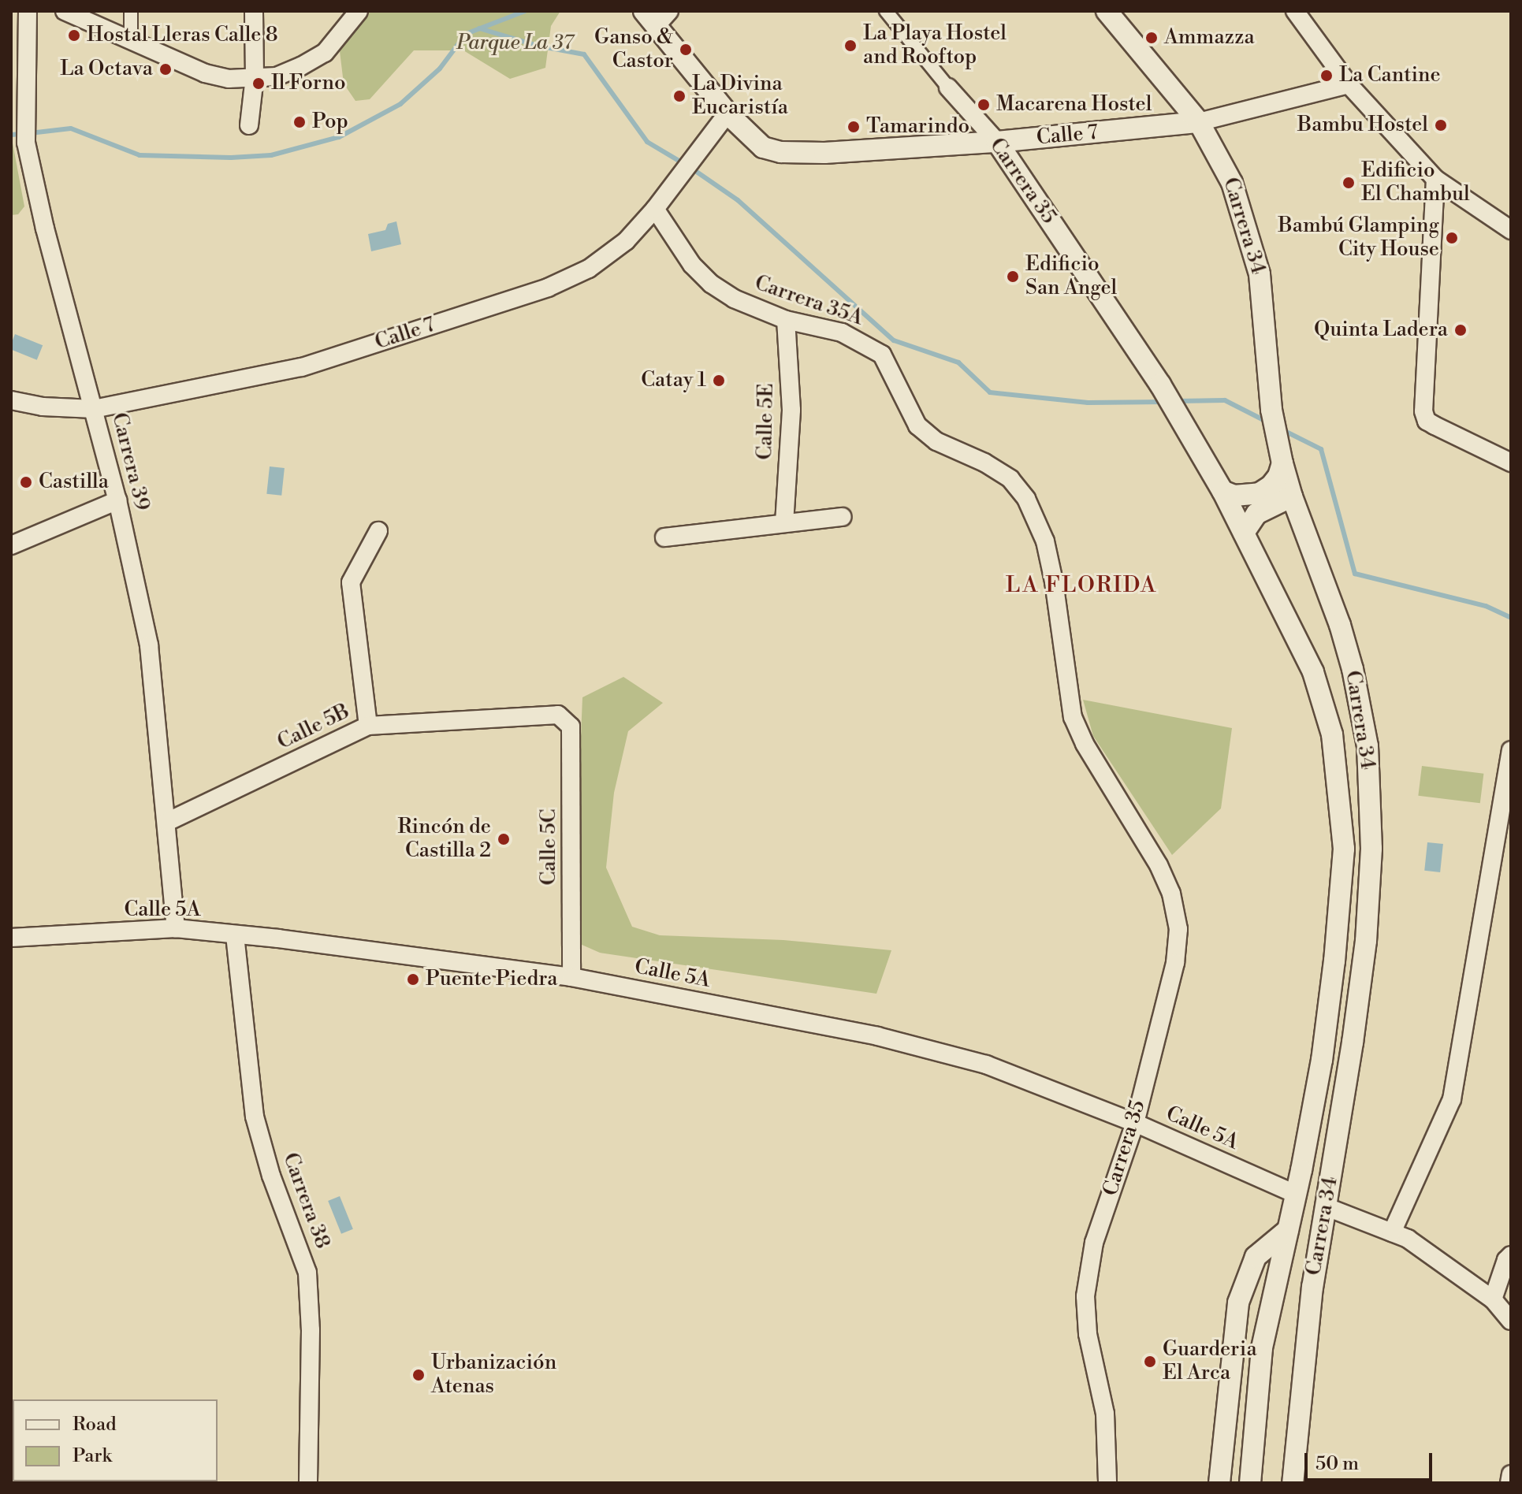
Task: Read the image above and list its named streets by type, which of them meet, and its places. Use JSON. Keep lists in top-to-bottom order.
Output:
{
  "streets": {
    "street": [
      "Calle 7",
      "Carrera 35",
      "Carrera 34",
      "Carrera 35A",
      "Calle 5E",
      "Carrera 39",
      "Calle 5B",
      "Calle 5C",
      "Calle 5A",
      "Carrera 38"
    ]
  },
  "crossings": [
    ["Calle 7", "Carrera 35"],
    ["Calle 7", "Carrera 34"],
    ["Calle 7", "Carrera 35A"],
    ["Calle 7", "Carrera 39"],
    ["Carrera 35", "Carrera 34"],
    ["Carrera 35", "Carrera 35A"],
    ["Carrera 35", "Calle 5A"],
    ["Carrera 34", "Calle 5A"],
    ["Carrera 35A", "Calle 5E"],
    ["Carrera 39", "Calle 5B"],
    ["Carrera 39", "Calle 5A"],
    ["Calle 5B", "Calle 5C"],
    ["Calle 5C", "Calle 5A"],
    ["Calle 5A", "Carrera 38"]
  ],
  "districts": ["LA FLORIDA"],
  "parks": ["Parque La 37"],
  "places": [
    "Hostal Lleras Calle 8",
    "Ammazza",
    "La Playa Hostel and Rooftop",
    "Ganso & Castor",
    "La Octava",
    "La Cantine",
    "Il Forno",
    "La Divina Eucaristía",
    "Macarena Hostel",
    "Pop",
    "Bambu Hostel",
    "Tamarindo",
    "Edificio El Chambul",
    "Bambú Glamping City House",
    "Edificio San Angel",
    "Quinta Ladera",
    "Catay 1",
    "Castilla",
    "Rincón de Castilla 2",
    "Puente Piedra",
    "Guarderia El Arca",
    "Urbanización Atenas"
  ],
  "legend": ["Road", "Park"],
  "scale_bar": "50 m"
}
